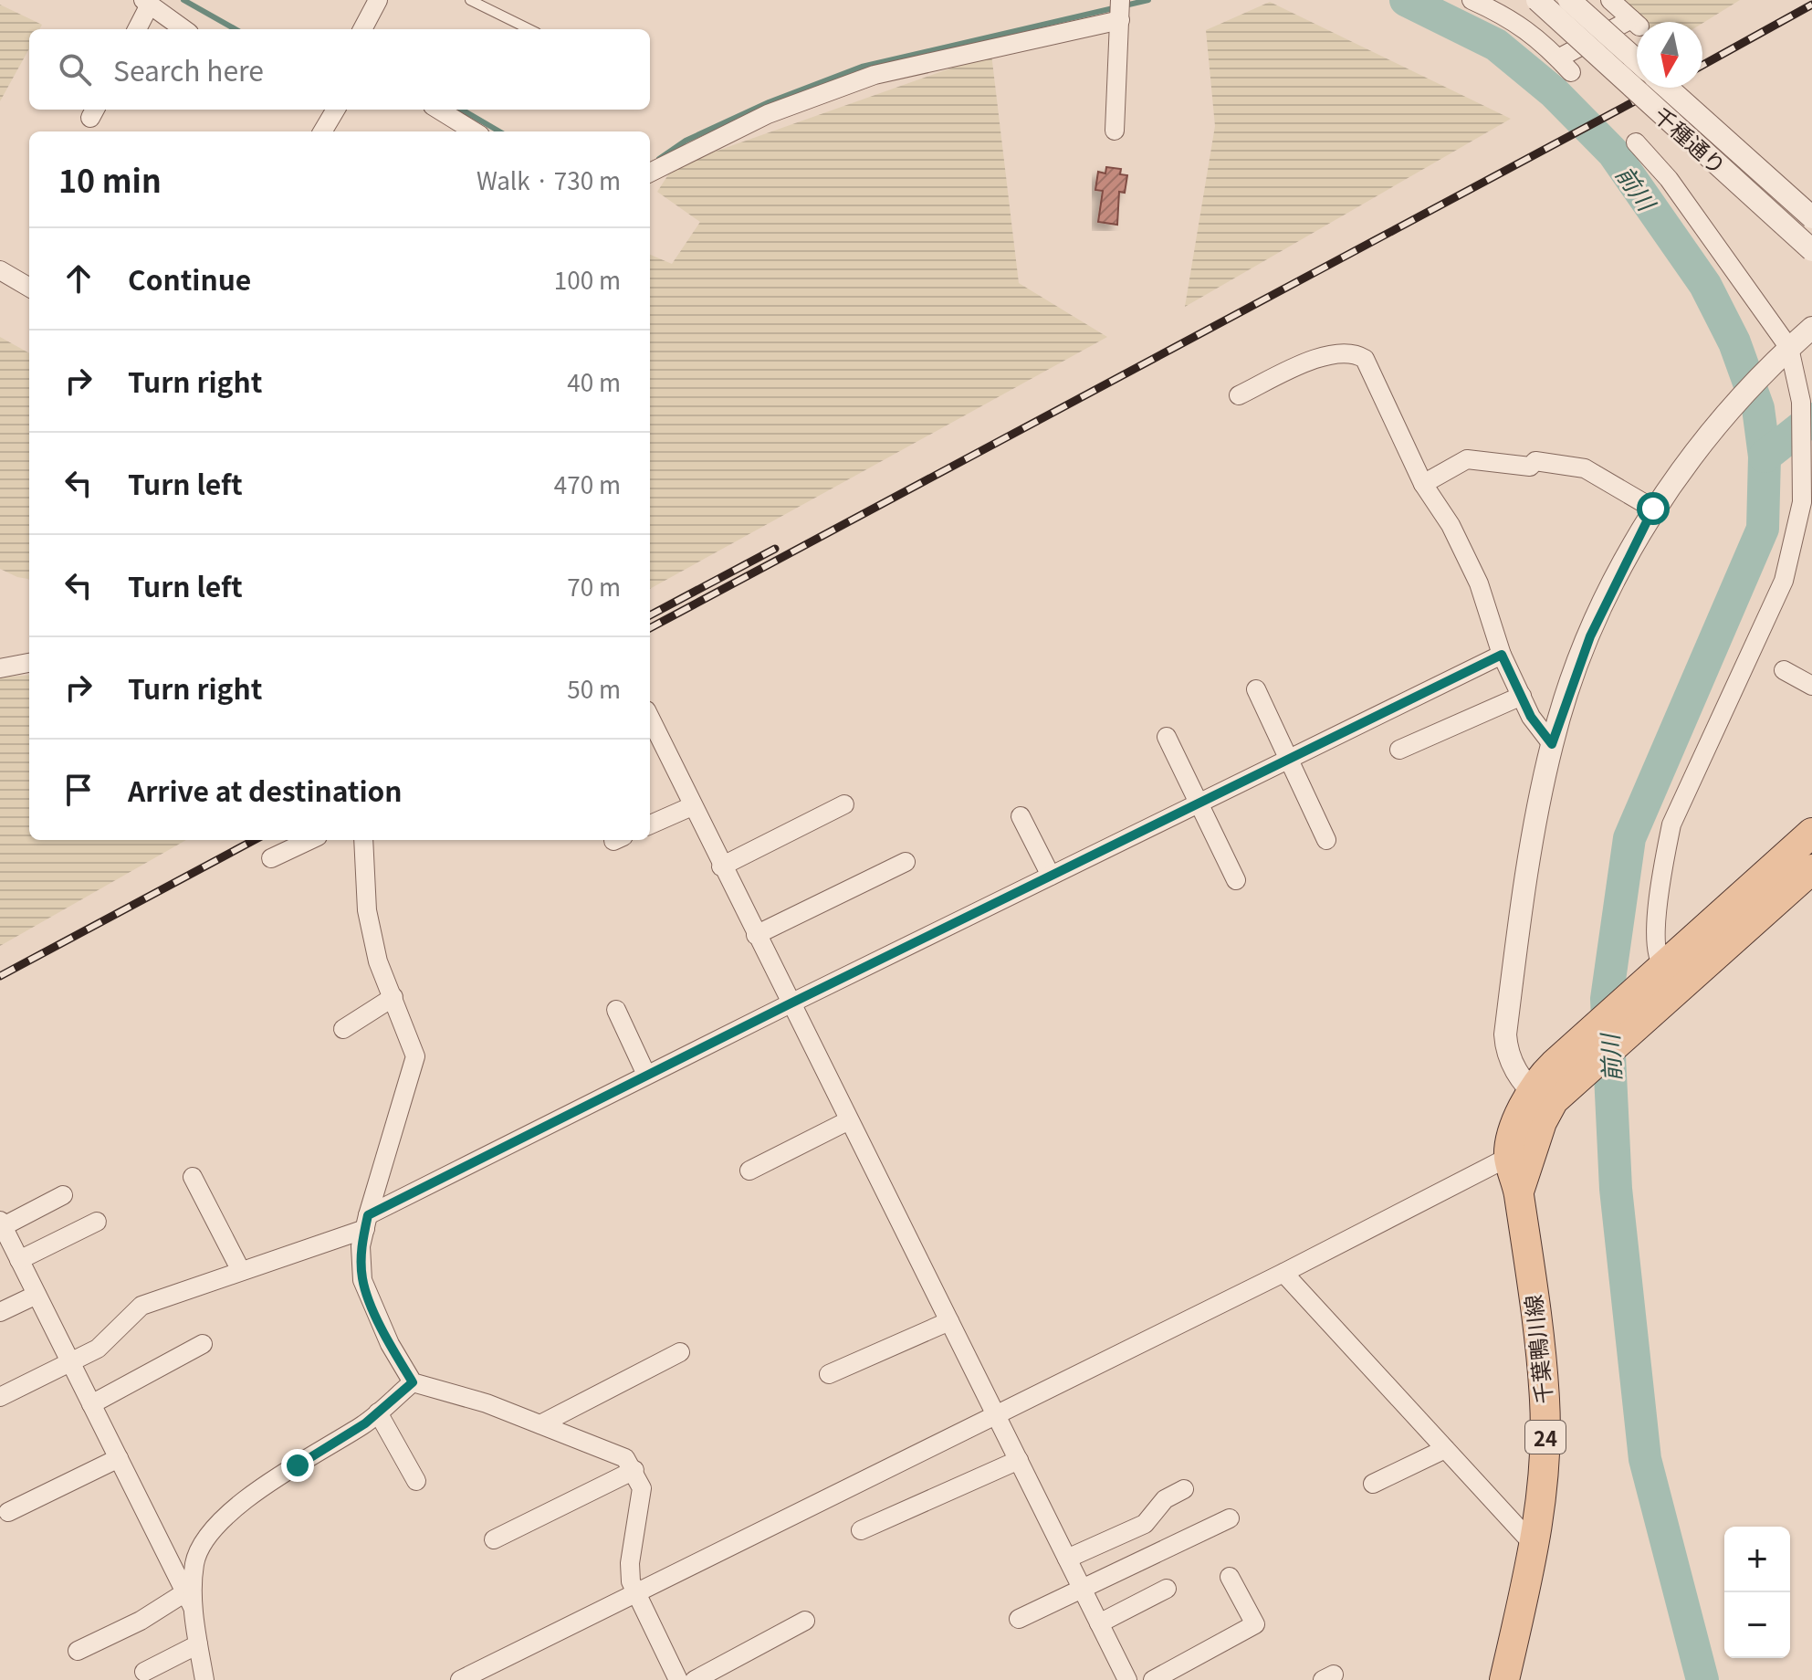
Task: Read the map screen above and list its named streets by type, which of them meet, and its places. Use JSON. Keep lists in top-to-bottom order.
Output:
{
  "streets": {
    "main road": ["千葉鴨川線", "24"],
    "street": ["千種通り"]
  },
  "water": ["前川"],
  "north": "bottom",
  "page": {
    "search": "Search here",
    "heading": ["10 min", "Walk · 730 m"],
    "list": [
      ["Continue", "100 m"],
      ["Turn right", "40 m"],
      ["Turn left", "470 m"],
      ["Turn left", "70 m"],
      ["Turn right", "50 m"],
      "Arrive at destination"
    ],
    "map_buttons": ["+", "−"]
  }
}
